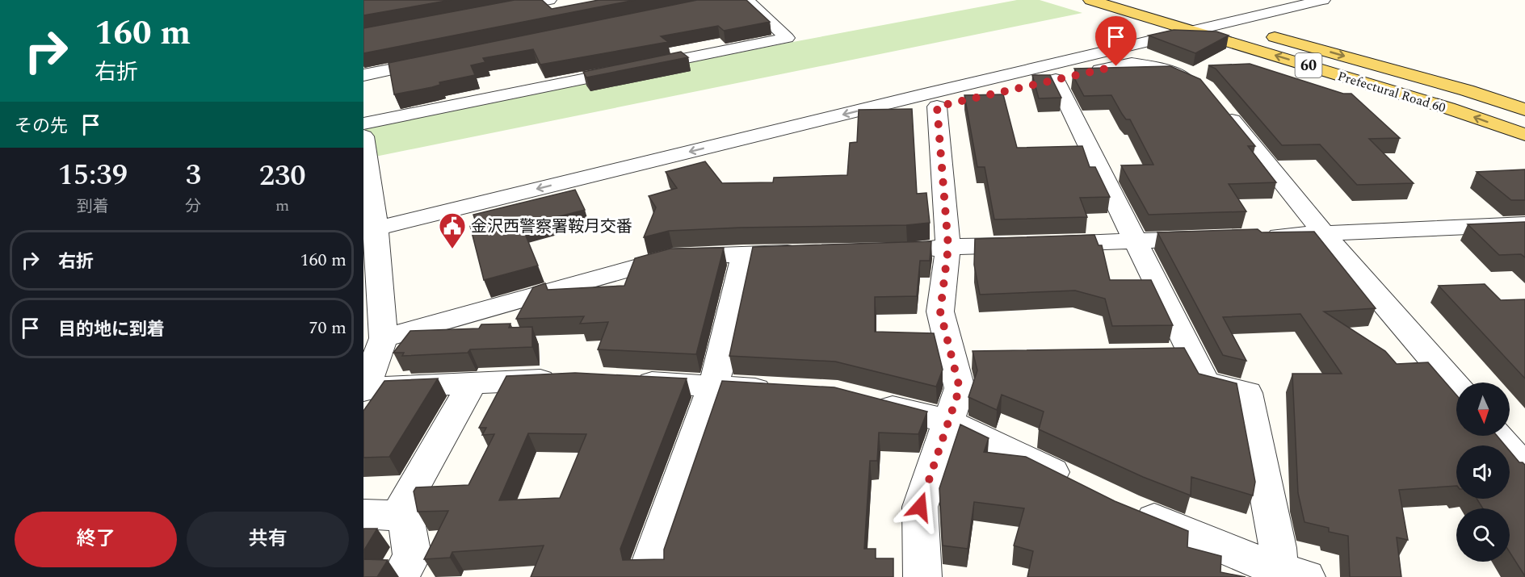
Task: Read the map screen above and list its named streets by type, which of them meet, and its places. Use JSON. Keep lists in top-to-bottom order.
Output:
{
  "streets": {
    "main road": ["60", "Prefectural Road 60"]
  },
  "places": {
    "public building": ["金沢西警察署鞍月交番"]
  },
  "north": "bottom",
  "page": {
    "turn": ["160 m", "右折"],
    "then": "その先",
    "eta": [
      "15:39",
      "到着",
      "3",
      "分",
      "230",
      "m"
    ],
    "list": [
      {
        "name": "右折",
        "value": "160 m"
      },
      {
        "name": "目的地に到着",
        "value": "70 m"
      }
    ],
    "buttons": ["終了", "共有"]
  }
}
